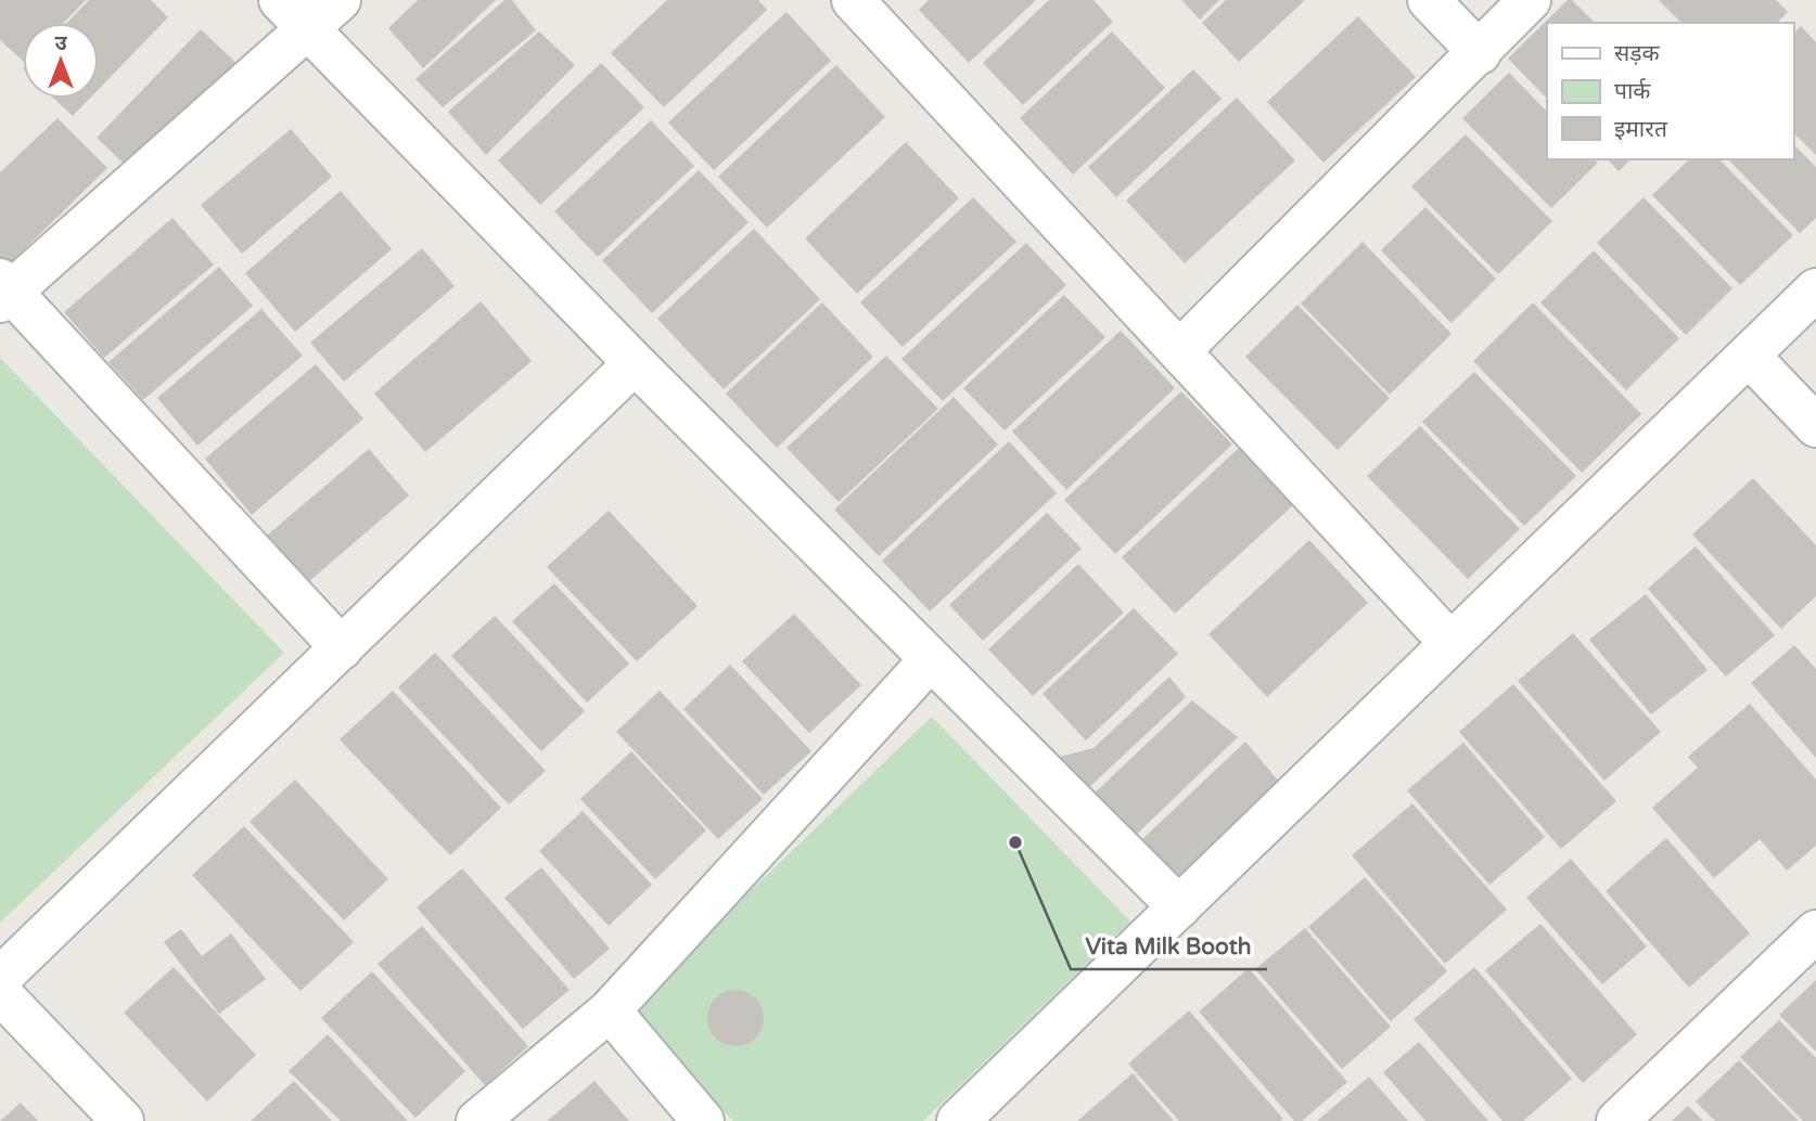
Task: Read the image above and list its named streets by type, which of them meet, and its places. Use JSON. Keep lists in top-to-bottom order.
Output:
{
  "places": ["Vita Milk Booth"],
  "legend": ["सड़क", "पार्क", "इमारत"],
  "north": "top"
}
